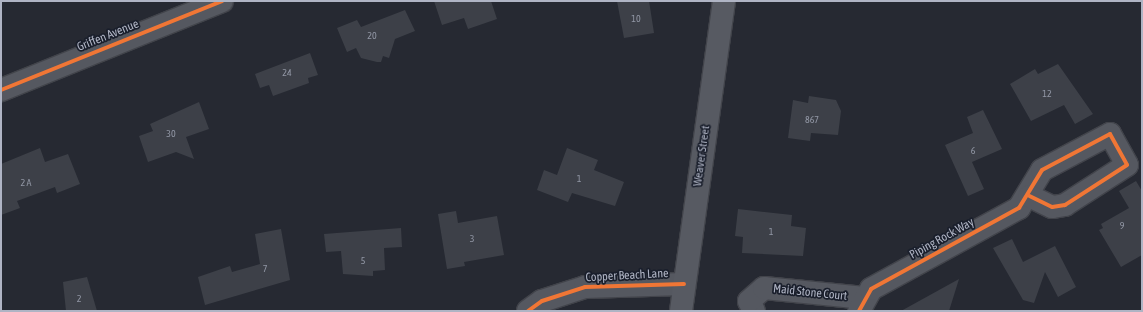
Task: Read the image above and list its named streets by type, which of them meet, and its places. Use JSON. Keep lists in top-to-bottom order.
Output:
{
  "streets": {
    "main road": ["Weaver Street"],
    "street": [
      "Griffen Avenue",
      "Piping Rock Way",
      "Copper Beach Lane",
      "Maid Stone Court"
    ]
  },
  "crossings": [
    ["Weaver Street", "Copper Beach Lane"],
    ["Piping Rock Way", "Maid Stone Court"]
  ],
  "house_numbers": [
    "10",
    "20",
    "24",
    "12",
    "867",
    "30",
    "6",
    "1",
    "2 A",
    "9",
    "1",
    "3",
    "5",
    "7",
    "2"
  ]
}
